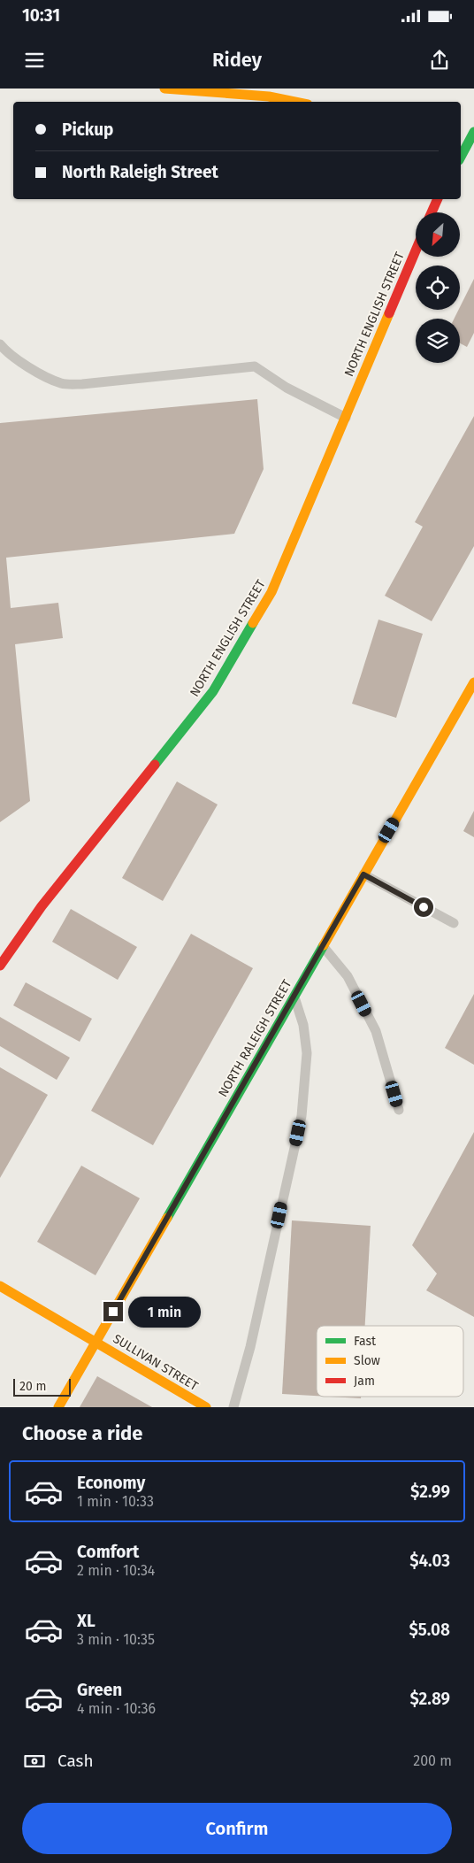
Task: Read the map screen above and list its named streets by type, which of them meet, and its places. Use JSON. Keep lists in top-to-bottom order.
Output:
{
  "streets": {
    "street": ["NORTH ENGLISH STREET", "NORTH RALEIGH STREET", "SULLIVAN STREET"]
  },
  "crossings": [
    ["NORTH RALEIGH STREET", "SULLIVAN STREET"]
  ],
  "legend": ["Fast", "Slow", "Jam"],
  "scale_bar": "20 m",
  "north": "bottom left",
  "page": {
    "status": "10:31",
    "header": "Ridey",
    "banner": ["Pickup", "North Raleigh Street"],
    "bubble": "1 min",
    "scale": "20 m",
    "heading": "Choose a ride",
    "list": [
      {
        "name": "Economy",
        "note": "1 min · 10:33",
        "value": "$2.99"
      },
      {
        "name": "Comfort",
        "note": "2 min · 10:34",
        "value": "$4.03"
      },
      {
        "name": "XL",
        "note": "3 min · 10:35",
        "value": "$5.08"
      },
      {
        "name": "Green",
        "note": "4 min · 10:36",
        "value": "$2.89"
      }
    ],
    "pay": ["Cash", "200 m"],
    "buttons": "Confirm"
  }
}
